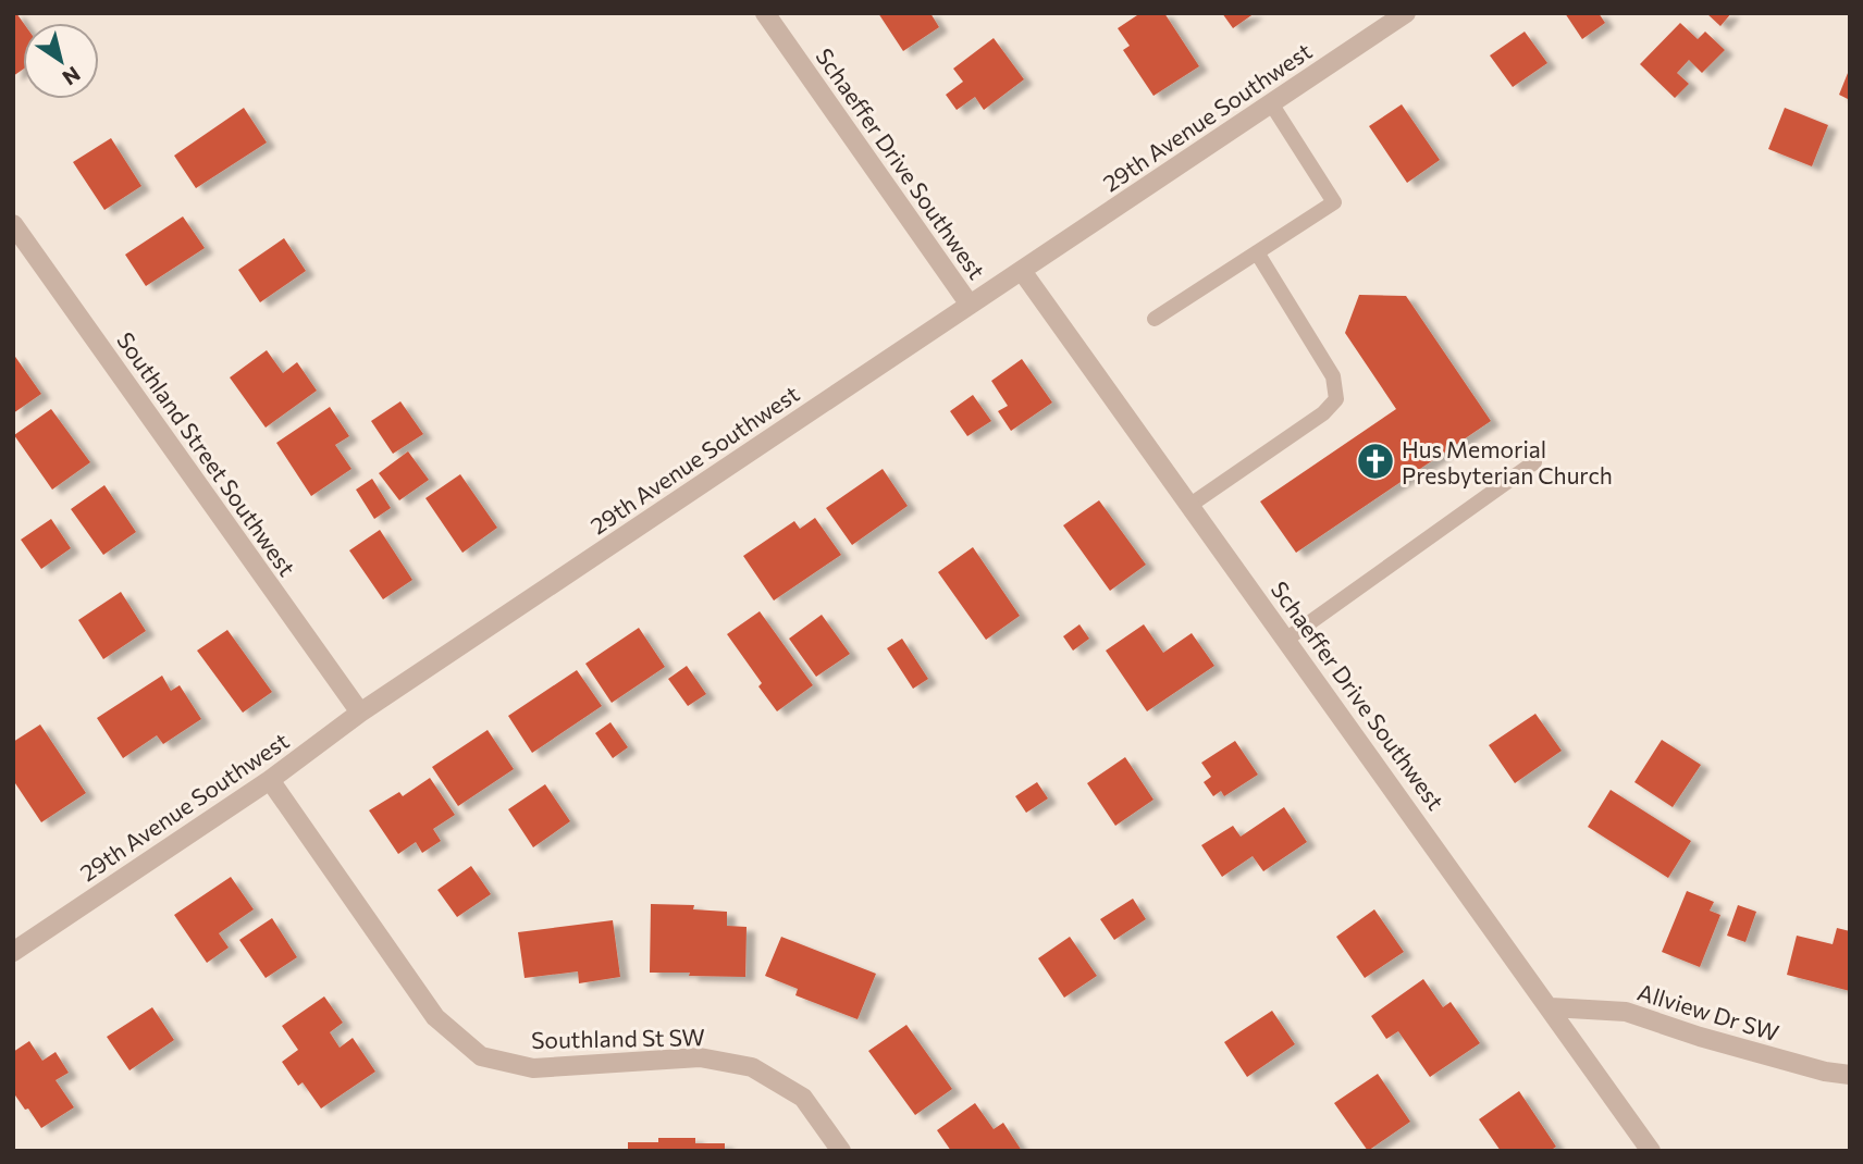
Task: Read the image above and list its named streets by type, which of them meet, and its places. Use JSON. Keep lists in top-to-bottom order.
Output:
{
  "streets": {
    "street": [
      "29th Avenue Southwest",
      "Schaeffer Drive Southwest",
      "Southland Street Southwest",
      "Allview Dr SW",
      "Southland St SW"
    ]
  },
  "crossings": [
    ["29th Avenue Southwest", "Schaeffer Drive Southwest"],
    ["29th Avenue Southwest", "Southland Street Southwest"],
    ["29th Avenue Southwest", "Southland St SW"],
    ["Schaeffer Drive Southwest", "Allview Dr SW"]
  ],
  "places": {
    "church": ["Hus Memorial Presbyterian Church"]
  },
  "north": "bottom right"
}
